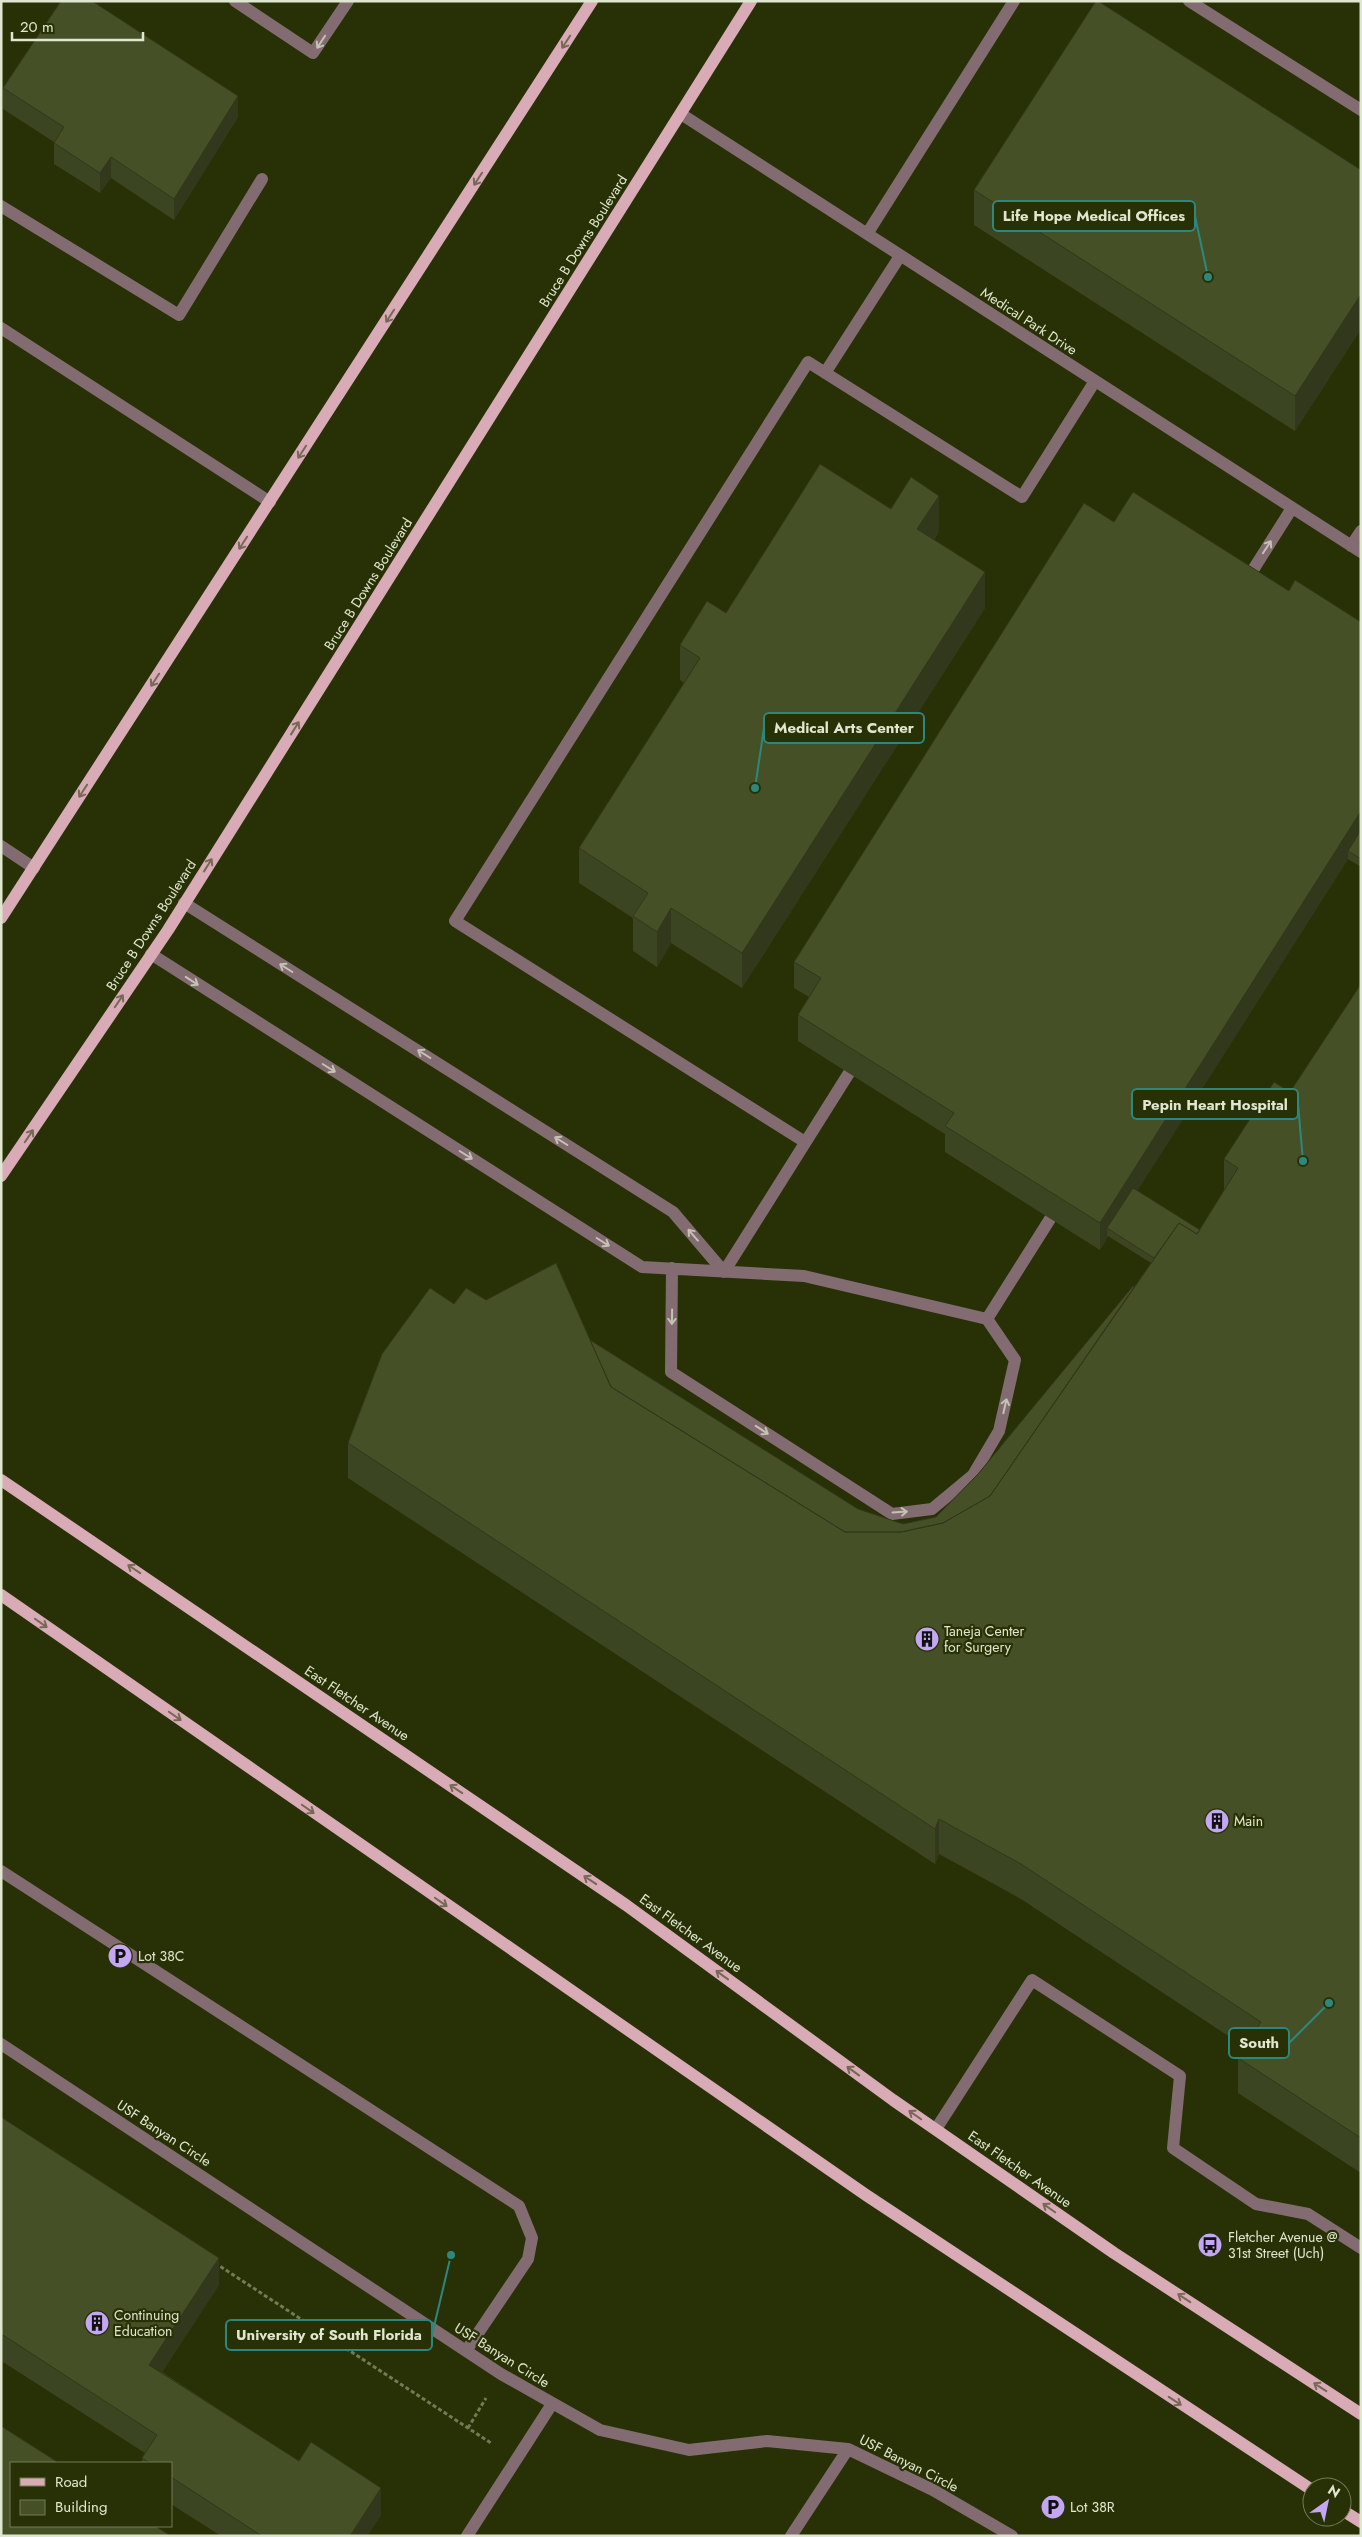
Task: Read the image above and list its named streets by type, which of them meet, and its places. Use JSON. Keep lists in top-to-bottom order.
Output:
{
  "streets": {
    "main road": ["Bruce B Downs Boulevard", "East Fletcher Avenue"],
    "street": ["Medical Park Drive", "USF Banyan Circle"]
  },
  "crossings": [
    ["Bruce B Downs Boulevard", "Medical Park Drive"]
  ],
  "one_way": ["Bruce B Downs Boulevard"],
  "places": {
    "other": [
      "Life Hope Medical Offices",
      "Medical Arts Center",
      "Pepin Heart Hospital",
      "South",
      "University of South Florida"
    ],
    "building": ["Taneja Center for Surgery", "Main", "Continuing Education"],
    "parking": ["Lot 38C", "Lot 38R"],
    "bus stop": ["Fletcher Avenue @ 31st Street (Uch)"]
  },
  "legend": ["Road", "Building"],
  "scale_bar": "20 m",
  "north": "top right"
}
